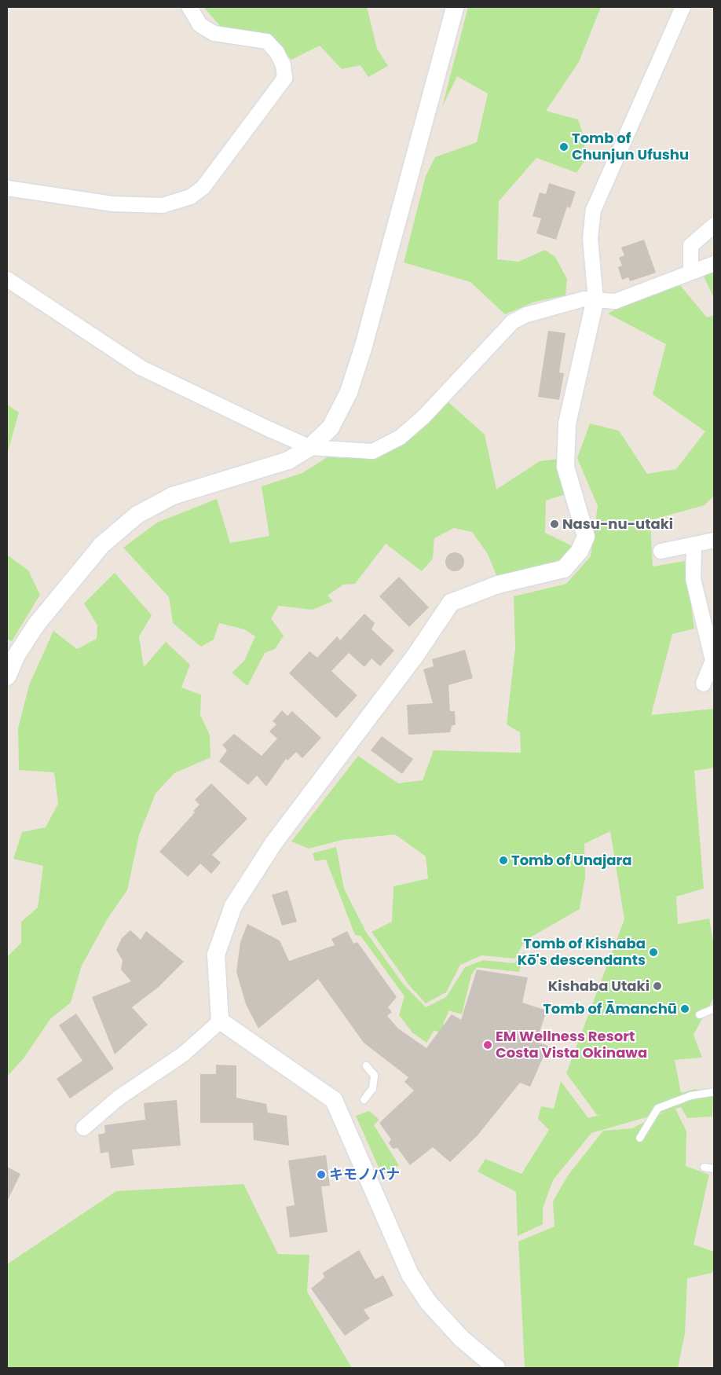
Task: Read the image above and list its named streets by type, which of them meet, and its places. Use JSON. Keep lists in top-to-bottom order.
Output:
{
  "places": [
    "Tomb of Chunjun Ufushu",
    "Nasu-nu-utaki",
    "Tomb of Unajara",
    "Tomb of Kishaba Kō's descendants",
    "Kishaba Utaki",
    "Tomb of Āmanchū",
    "EM Wellness Resort Costa Vista Okinawa",
    "キモノバナ"
  ]
}
